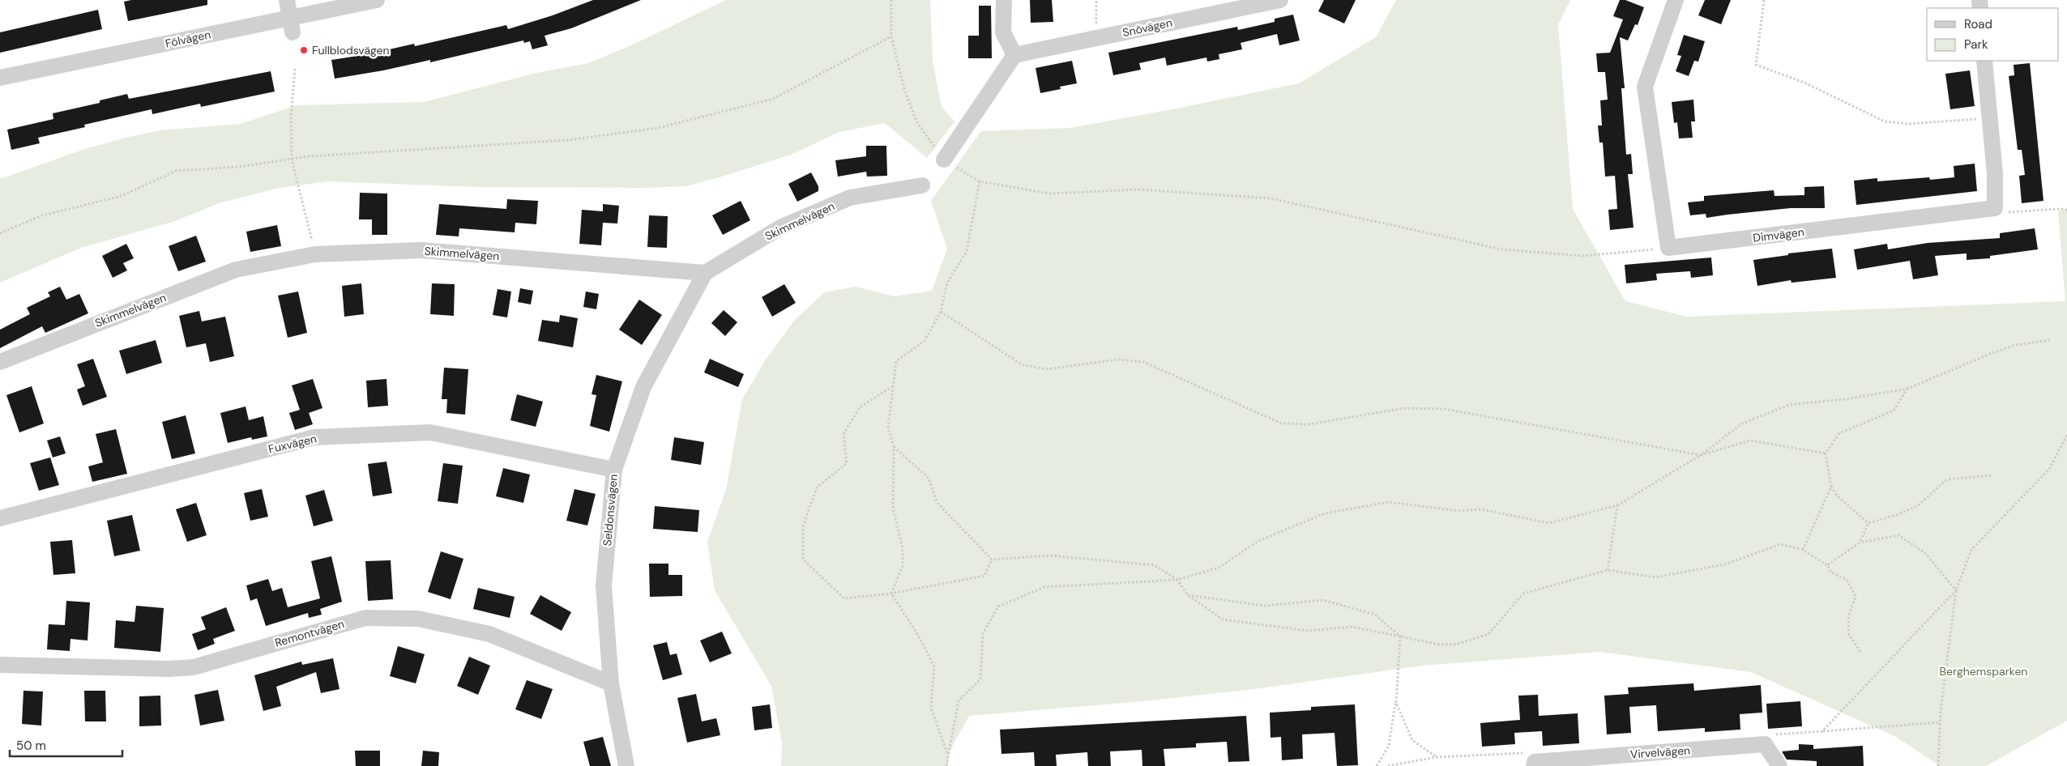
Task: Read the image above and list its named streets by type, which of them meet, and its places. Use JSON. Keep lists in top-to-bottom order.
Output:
{
  "streets": {
    "street": [
      "Snövägen",
      "Fölvägen",
      "Skimmelvägen",
      "Dimvägen",
      "Fuxvägen",
      "Seldonsvägen",
      "Remontvägen",
      "Virvelvägen"
    ]
  },
  "crossings": [
    ["Skimmelvägen", "Seldonsvägen"],
    ["Fuxvägen", "Seldonsvägen"],
    ["Seldonsvägen", "Remontvägen"]
  ],
  "parks": ["Berghemsparken"],
  "places": ["Fullblodsvägen"],
  "legend": ["Road", "Park"],
  "scale_bar": "50 m"
}
